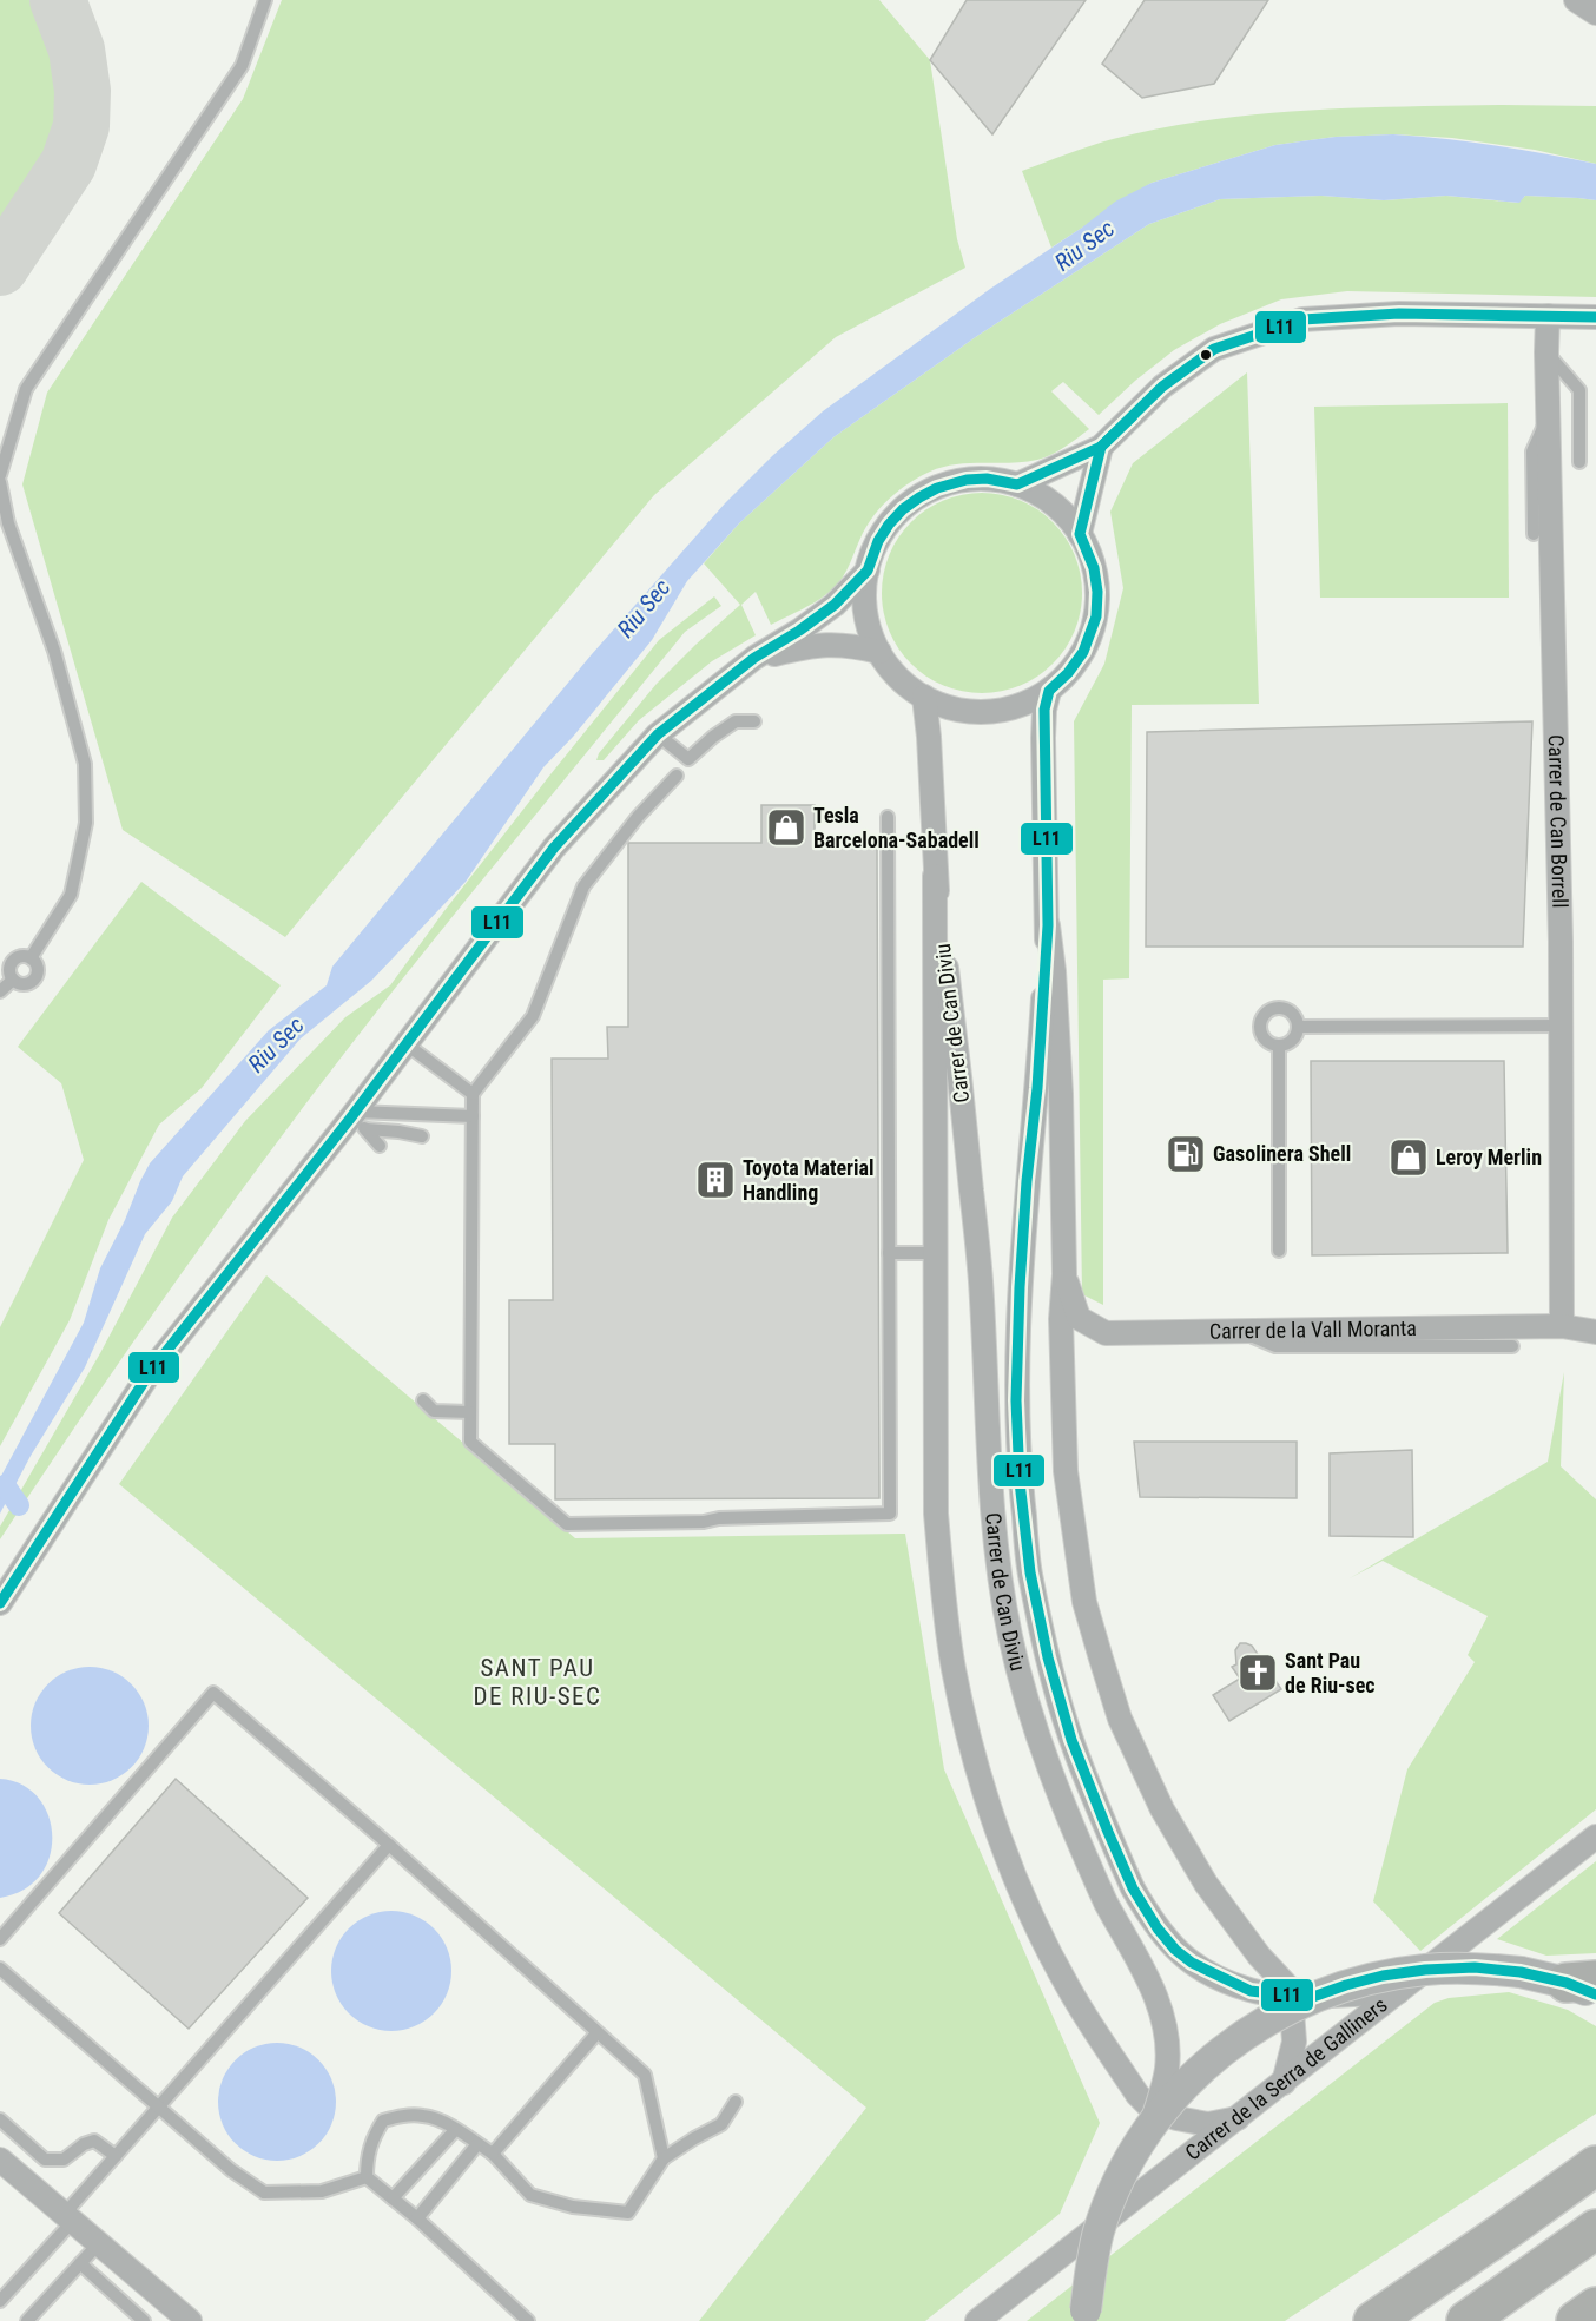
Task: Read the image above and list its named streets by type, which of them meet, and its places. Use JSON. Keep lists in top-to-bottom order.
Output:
{
  "streets": {
    "street": [
      "Carrer de Can Borrell",
      "Carrer de Can Diviu",
      "Carrer de la Vall Moranta",
      "Carrer de la Serra de Galliners"
    ]
  },
  "crossings": [
    ["Carrer de Can Borrell", "Carrer de la Vall Moranta"],
    ["Carrer de Can Diviu", "Carrer de la Vall Moranta"],
    ["Carrer de Can Diviu", "Carrer de la Serra de Galliners"]
  ],
  "districts": ["SANT PAU DE RIU-SEC"],
  "water": ["Riu Sec"],
  "places": {
    "shop": ["Tesla Barcelona-Sabadell", "Leroy Merlin"],
    "fuel station": ["Gasolinera Shell"],
    "building": ["Toyota Material Handling"],
    "church": ["Sant Pau de Riu-sec"]
  },
  "lines": ["transit line L11"]
}
